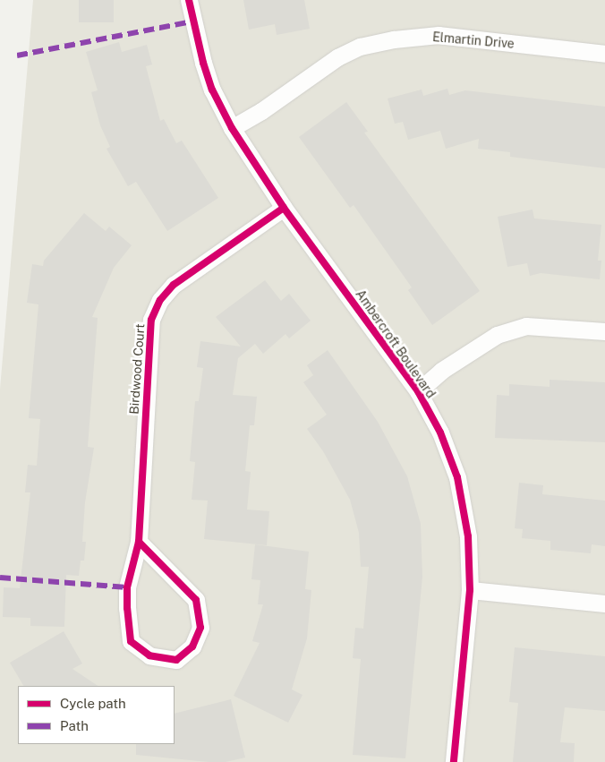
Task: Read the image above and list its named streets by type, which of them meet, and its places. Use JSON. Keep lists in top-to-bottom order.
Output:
{
  "streets": {
    "street": ["Elmartin Drive", "Ambercroft Boulevard", "Birdwood Court"]
  },
  "crossings": [
    ["Elmartin Drive", "Ambercroft Boulevard"],
    ["Ambercroft Boulevard", "Birdwood Court"]
  ],
  "legend": ["Cycle path", "Path"]
}
